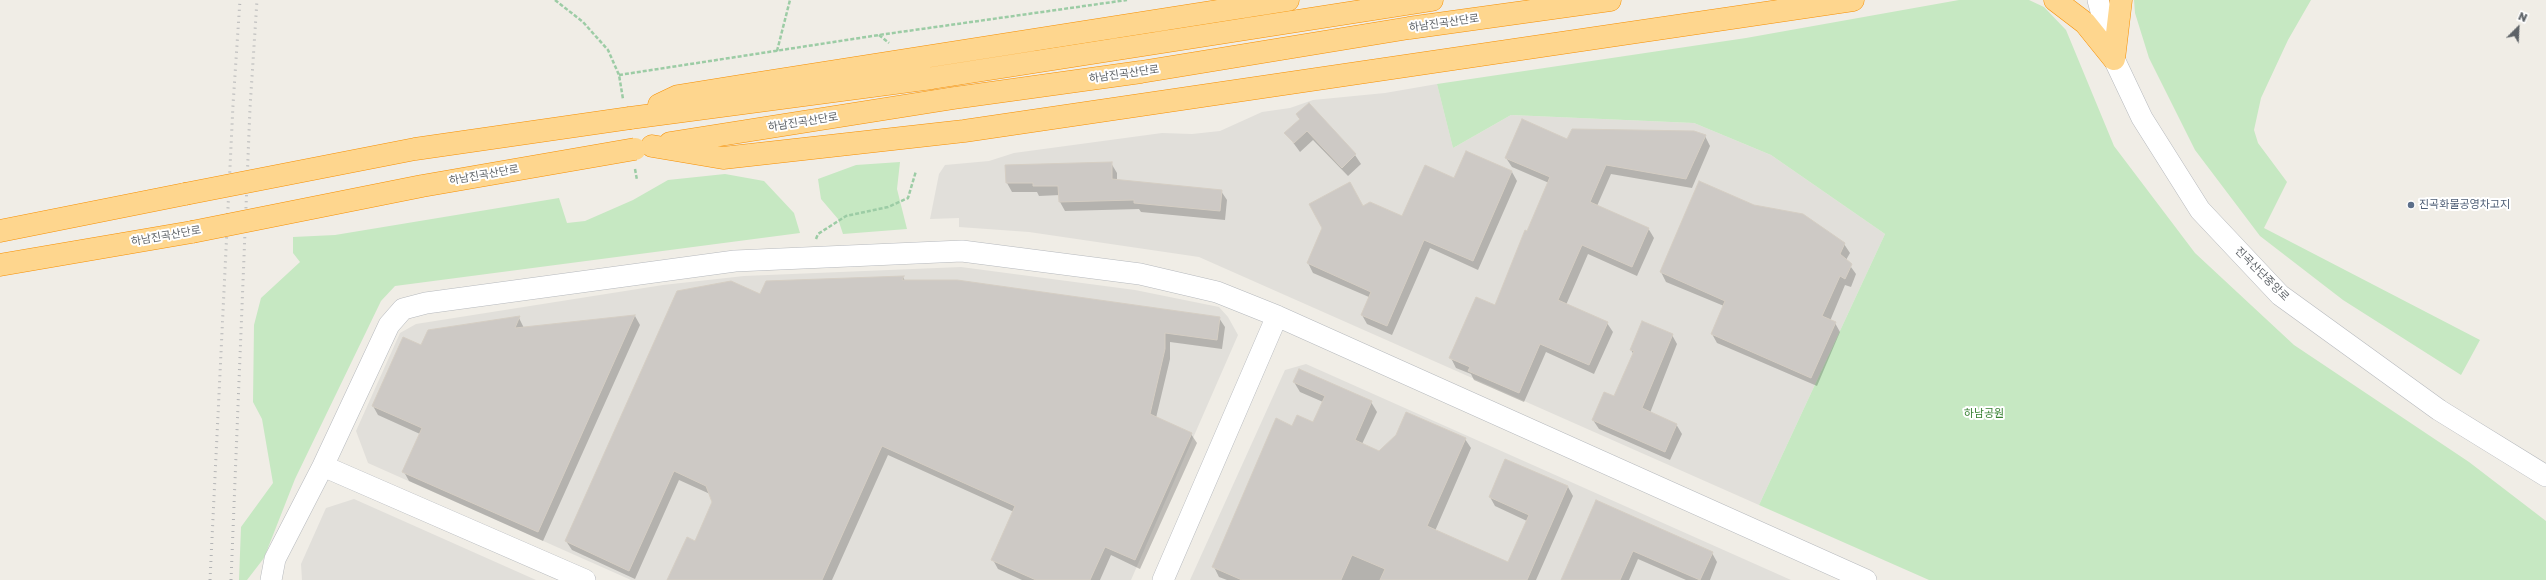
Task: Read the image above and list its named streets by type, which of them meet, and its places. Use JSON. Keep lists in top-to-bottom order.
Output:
{
  "streets": {
    "highway": ["하남진곡산단로"],
    "street": ["진곡산단중앙로"]
  },
  "parks": ["하남공원"],
  "places": ["진곡화물공영차고지"],
  "north": "top right"
}
